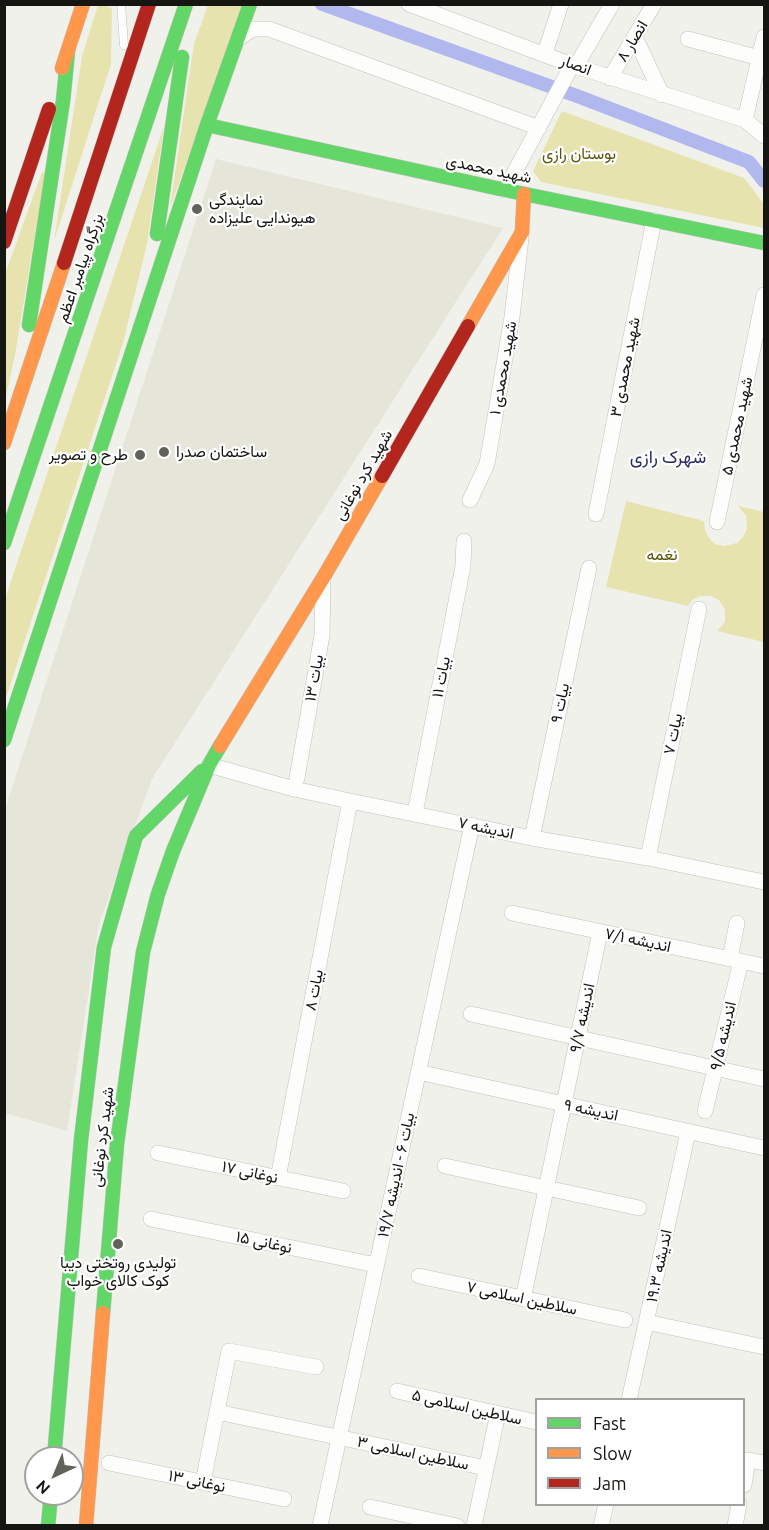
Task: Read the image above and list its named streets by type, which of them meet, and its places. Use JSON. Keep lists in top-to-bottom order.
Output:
{
  "streets": {
    "main road": ["شهید محمدی", "بزرگراه پیامبر اعظم", "شهید کرد نوغانی"],
    "street": [
      "انصار ۸",
      "انصار",
      "شهید محمدی ۳",
      "شهید محمدی ۱",
      "شهید محمدی ۵",
      "بیات ۱۱",
      "بیات ۱۳",
      "بیات ۹",
      "بیات ۷",
      "اندیشه ۷",
      "اندیشه ۷/۱",
      "بیات ۸",
      "اندیشه ۹/۷",
      "اندیشه ۹/۵",
      "اندیشه ۹",
      "نوغانی ۱۷",
      "بیات ۶ - اندیشه ۱۹/۷",
      "نوغانی ۱۵",
      "اندیشه ۱۹.۳",
      "سلاطین اسلامی ۷",
      "سلاطین اسلامی ۵",
      "سلاطین اسلامی ۳",
      "نوغانی ۱۳"
    ]
  },
  "crossings": [
    ["انصار ۸", "انصار"],
    ["شهید محمدی", "شهید محمدی ۳"],
    ["شهید محمدی", "شهید کرد نوغانی"],
    ["شهید محمدی ۱", "شهید کرد نوغانی"],
    ["شهید کرد نوغانی", "بیات ۱۳"],
    ["شهید کرد نوغانی", "اندیشه ۷"],
    ["بیات ۱۱", "اندیشه ۷"],
    ["بیات ۹", "اندیشه ۷"],
    ["بیات ۷", "اندیشه ۷"],
    ["اندیشه ۷", "بیات ۸"],
    ["اندیشه ۷", "بیات ۶ - اندیشه ۱۹/۷"],
    ["اندیشه ۷/۱", "اندیشه ۹/۷"],
    ["اندیشه ۷/۱", "اندیشه ۹/۵"],
    ["بیات ۸", "نوغانی ۱۷"],
    ["اندیشه ۹/۷", "اندیشه ۹"],
    ["اندیشه ۹/۷", "سلاطین اسلامی ۷"],
    ["اندیشه ۹", "بیات ۶ - اندیشه ۱۹/۷"],
    ["اندیشه ۹", "اندیشه ۱۹.۳"],
    ["بیات ۶ - اندیشه ۱۹/۷", "نوغانی ۱۵"],
    ["بیات ۶ - اندیشه ۱۹/۷", "سلاطین اسلامی ۳"]
  ],
  "districts": ["شهرک رازی"],
  "parks": ["بوستان رازی", "نغمه"],
  "places": [
    "نمایندگی هیوندایی علیزاده",
    "ساختمان صدرا",
    "طرح و تصویر",
    "تولیدی روتختی دیبا کوک کالای خواب"
  ],
  "legend": ["Fast", "Slow", "Jam"],
  "north": "bottom left"
}
